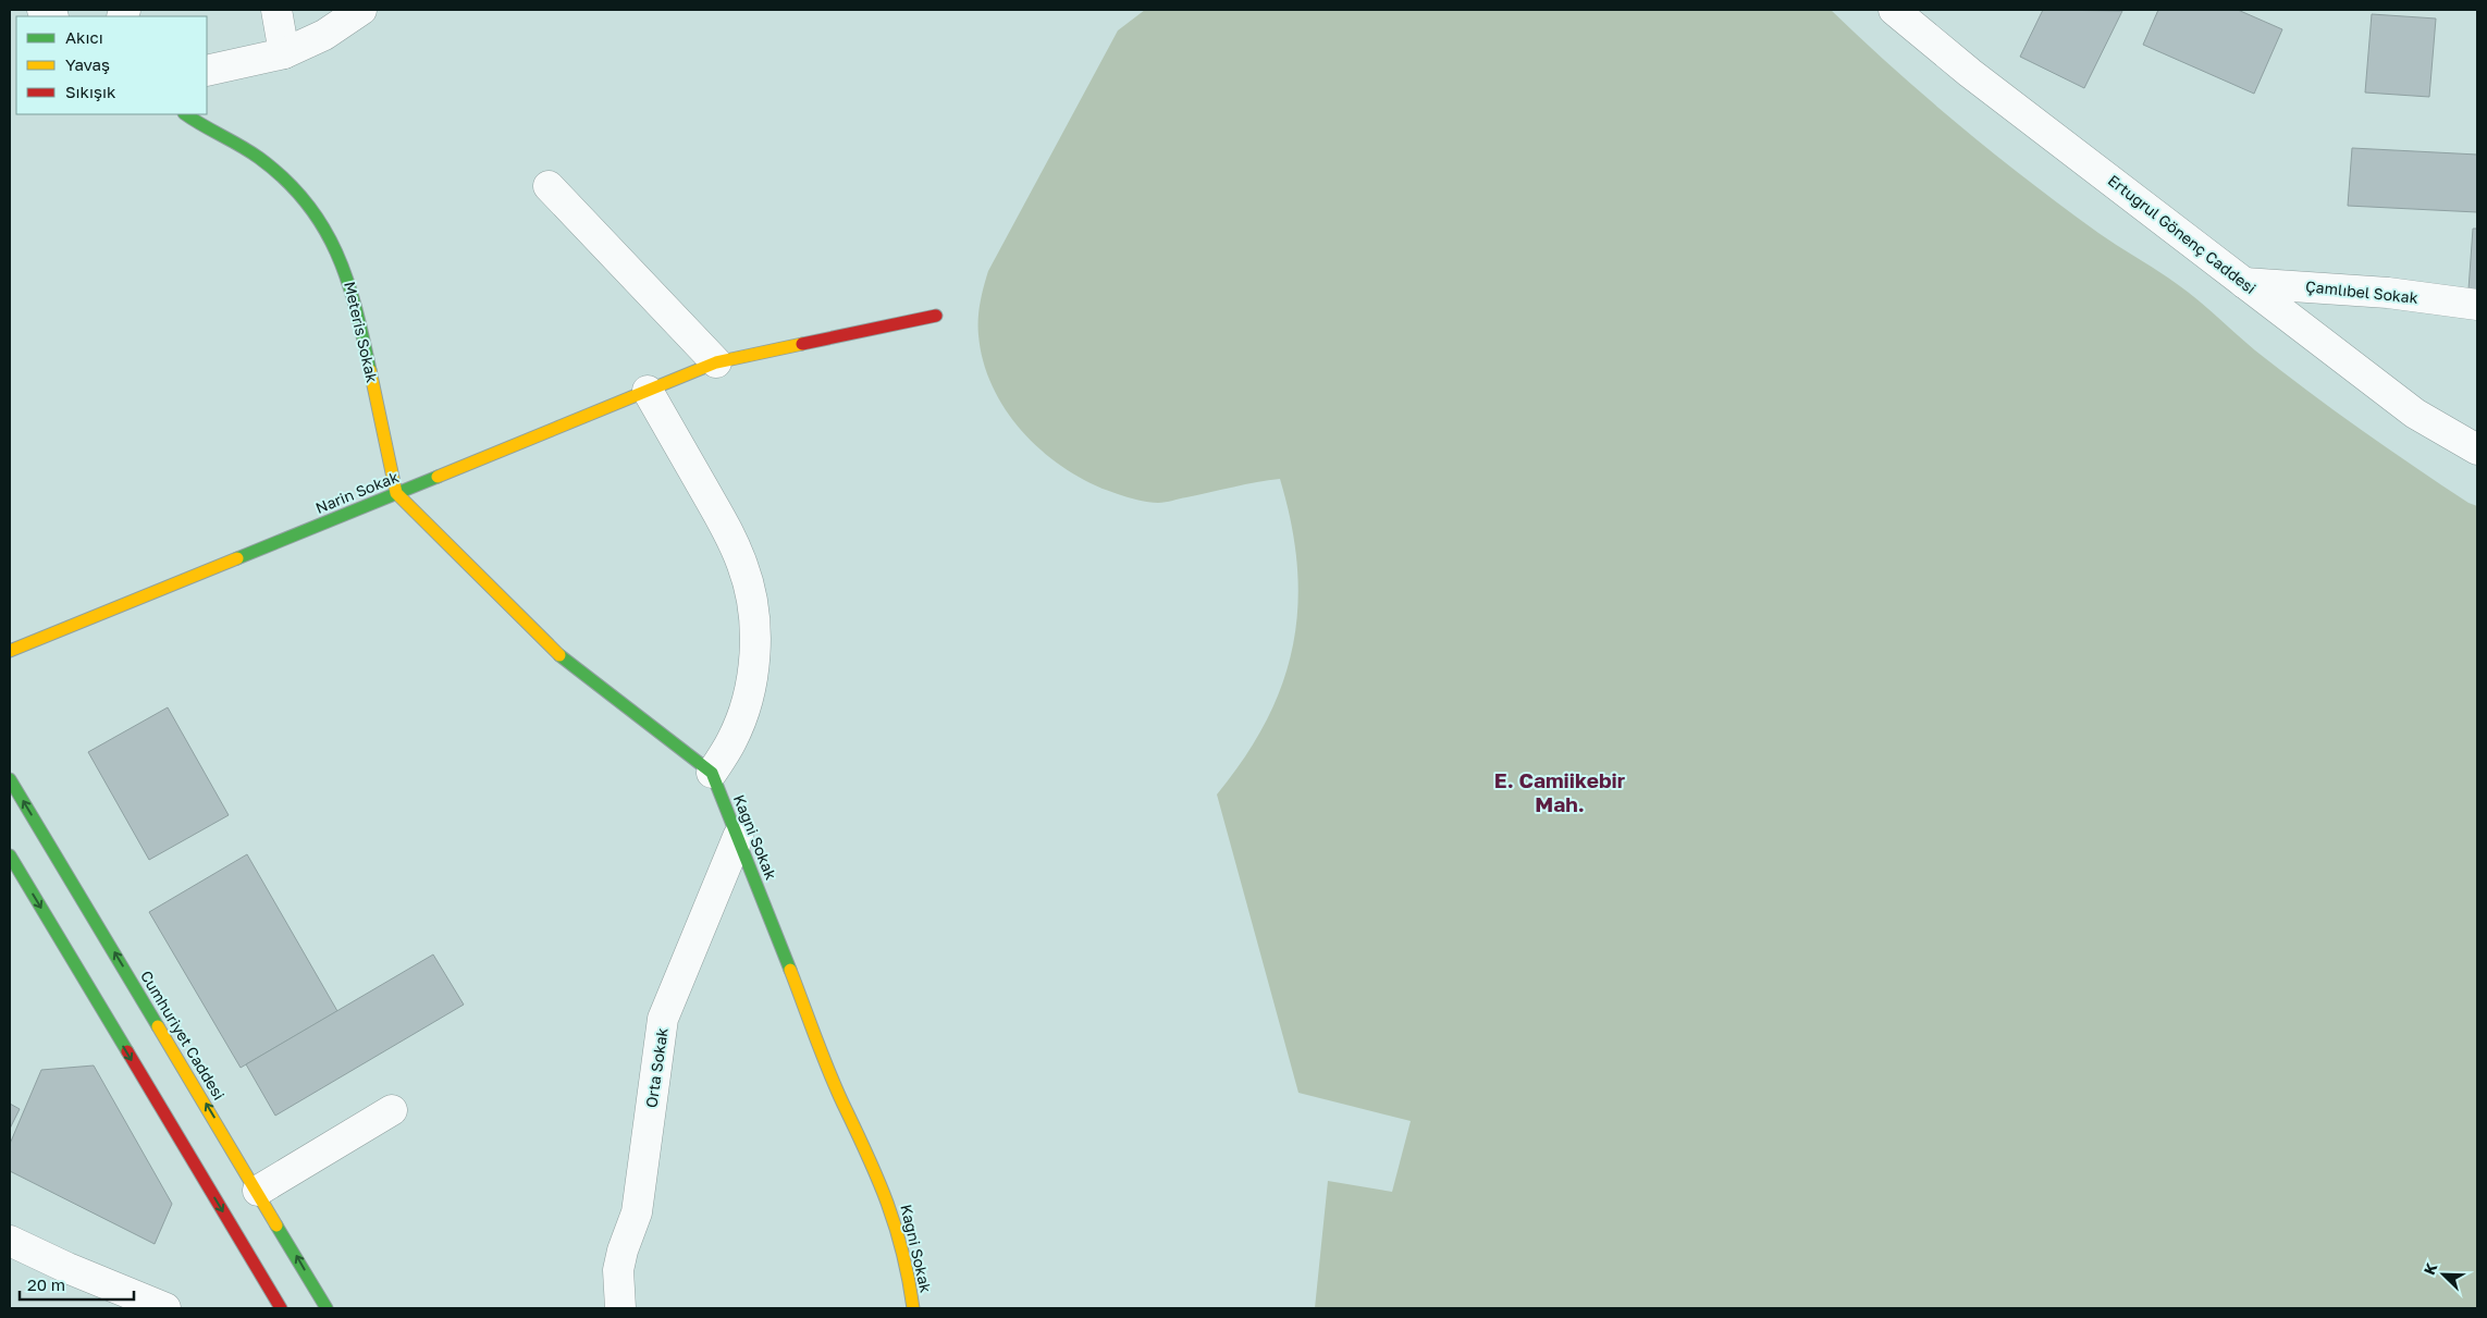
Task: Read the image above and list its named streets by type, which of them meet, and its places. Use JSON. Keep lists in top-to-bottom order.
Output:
{
  "streets": {
    "street": [
      "Ertuğrul Gönenç Caddesi",
      "Çamlıbel Sokak",
      "Meteris Sokak",
      "Narin Sokak",
      "Kağni Sokak",
      "Cumhuriyet Caddesi",
      "Orta Sokak"
    ]
  },
  "crossings": [
    ["Ertuğrul Gönenç Caddesi", "Çamlıbel Sokak"],
    ["Meteris Sokak", "Narin Sokak"],
    ["Kağni Sokak", "Orta Sokak"]
  ],
  "districts": ["E. Camiikebir Mah."],
  "legend": ["Akıcı", "Yavaş", "Sıkışık"],
  "scale_bar": "20 m",
  "north": "top left"
}
